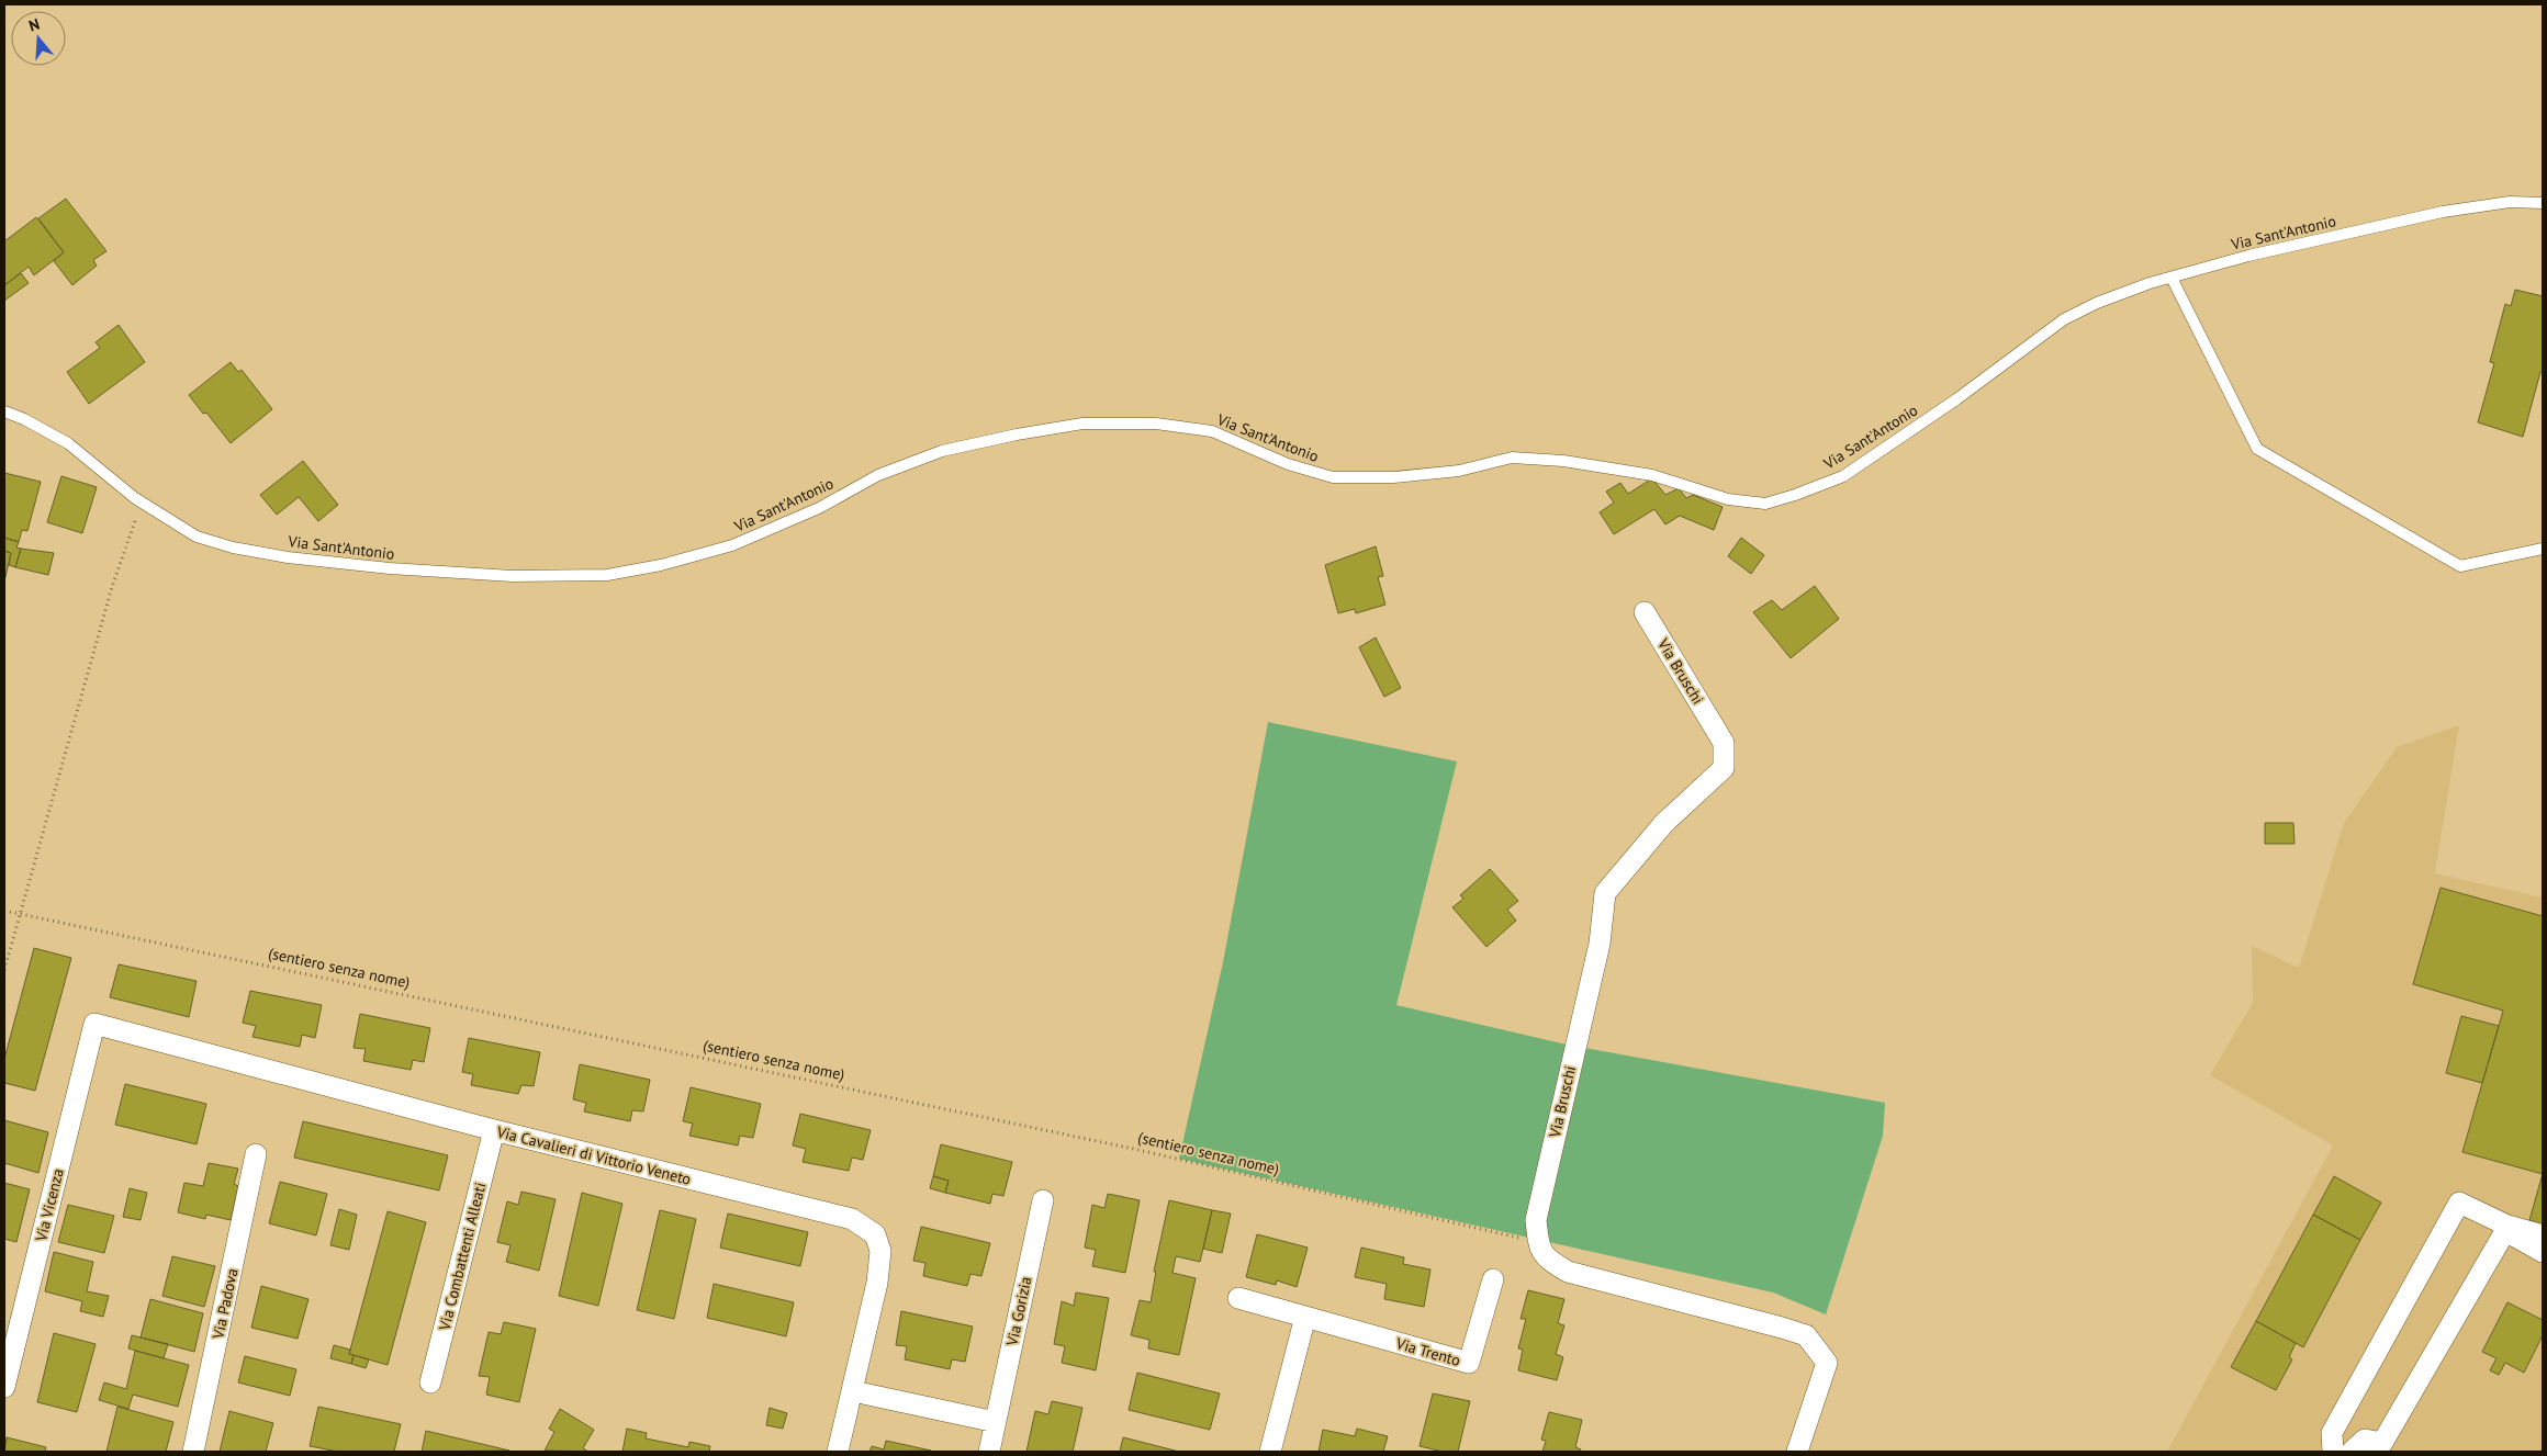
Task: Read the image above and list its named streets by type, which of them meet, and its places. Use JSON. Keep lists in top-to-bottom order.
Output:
{
  "streets": {
    "street": [
      "Via Bruschi",
      "Via Cavalieri di Vittorio Veneto",
      "Via Vicenza",
      "Via Combattenti Alleati",
      "Via Padova",
      "Via Gorizia",
      "Via Trento"
    ],
    "lane": ["Via Sant'Antonio"],
    "path": ["(sentiero senza nome)"]
  },
  "crossings": [
    ["Via Bruschi", "(sentiero senza nome)"],
    ["Via Cavalieri di Vittorio Veneto", "Via Vicenza"],
    ["Via Cavalieri di Vittorio Veneto", "Via Combattenti Alleati"]
  ],
  "north": "top"
}
